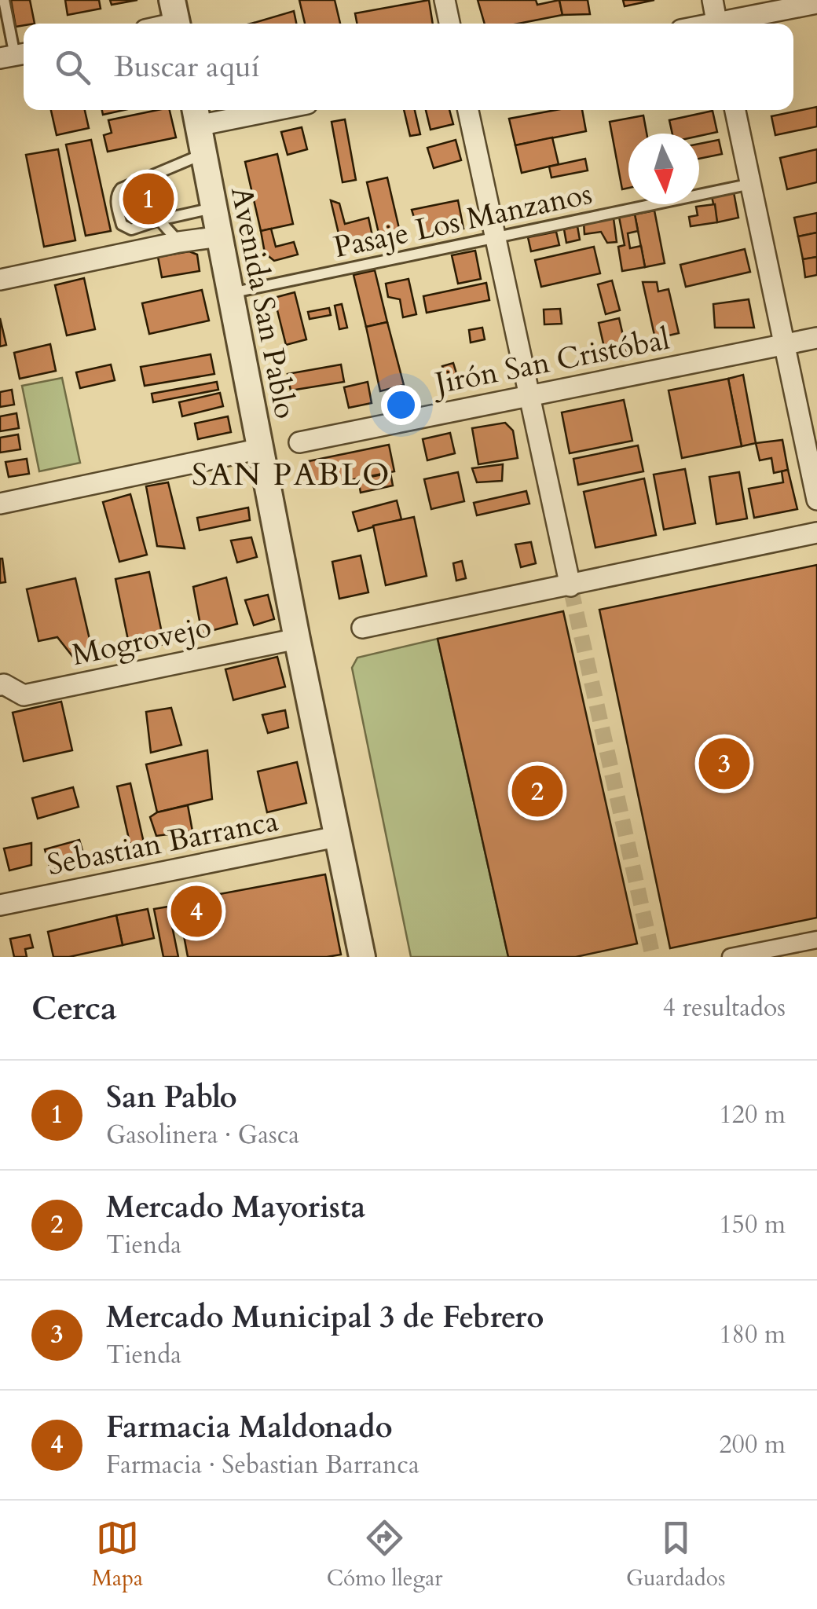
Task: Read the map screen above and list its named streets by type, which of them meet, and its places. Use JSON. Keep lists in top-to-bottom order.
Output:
{
  "streets": {
    "street": [
      "Avenida San Pablo",
      "Jirón San Cristóbal",
      "Mogrovejo",
      "Sebastian Barranca"
    ],
    "lane": ["Pasaje Los Manzanos"]
  },
  "crossings": [
    ["Pasaje Los Manzanos", "Avenida San Pablo"],
    ["Avenida San Pablo", "Mogrovejo"],
    ["Avenida San Pablo", "Sebastian Barranca"]
  ],
  "districts": ["SAN PABLO"],
  "north": "bottom",
  "page": {
    "search": "Buscar aquí",
    "pins": [
      "1",
      "3",
      "2",
      "4"
    ],
    "heading": ["Cerca", "4 resultados"],
    "list": [
      {
        "mark": "1",
        "name": "San Pablo",
        "note": "Gasolinera · Gasca",
        "value": "120 m"
      },
      {
        "mark": "2",
        "name": "Mercado Mayorista",
        "note": "Tienda",
        "value": "150 m"
      },
      {
        "mark": "3",
        "name": "Mercado Municipal 3 de Febrero",
        "note": "Tienda",
        "value": "180 m"
      },
      {
        "mark": "4",
        "name": "Farmacia Maldonado",
        "note": "Farmacia · Sebastian Barranca",
        "value": "200 m"
      }
    ],
    "nav": ["Mapa", "Cómo llegar", "Guardados"]
  }
}
